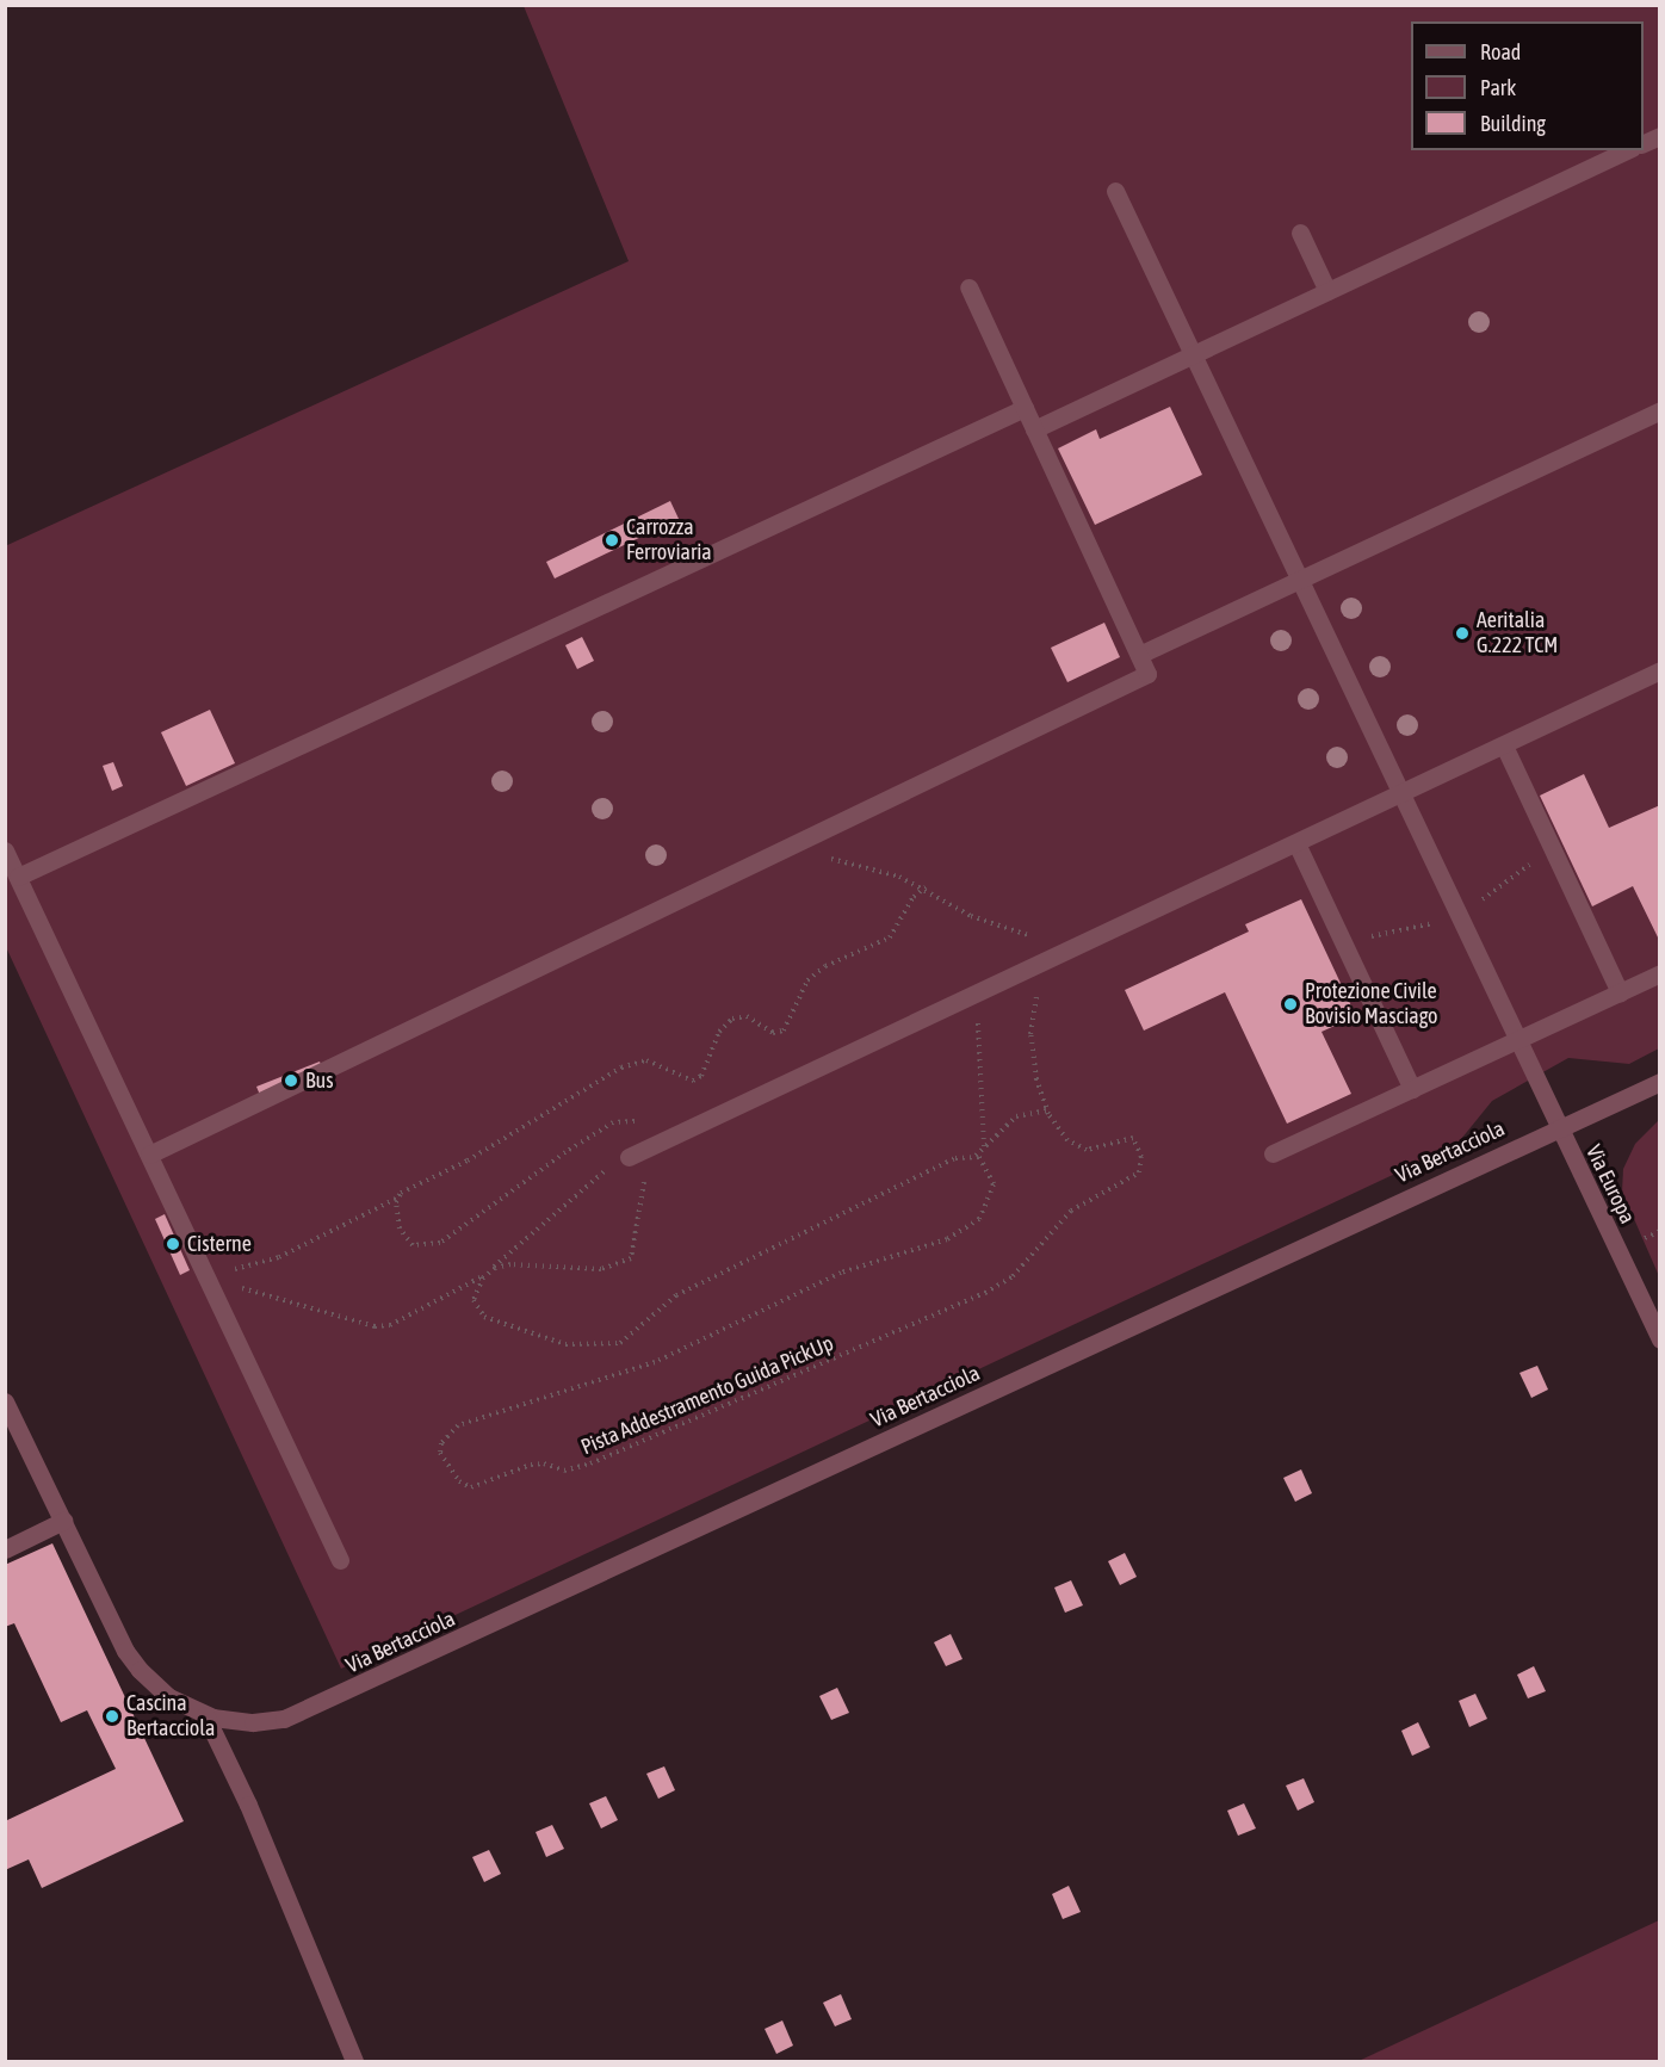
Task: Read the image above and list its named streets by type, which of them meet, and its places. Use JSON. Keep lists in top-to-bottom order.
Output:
{
  "streets": {
    "street": ["Via Bertacciola", "Via Europa"],
    "path": ["Pista Addestramento Guida PickUp"]
  },
  "crossings": [
    ["Via Bertacciola", "Via Europa"]
  ],
  "places": [
    "Carrozza Ferroviaria",
    "Aeritalia G.222 TCM",
    "Protezione Civile Bovisio Masciago",
    "Bus",
    "Cisterne",
    "Cascina Bertacciola"
  ],
  "legend": ["Road", "Park", "Building"]
}
